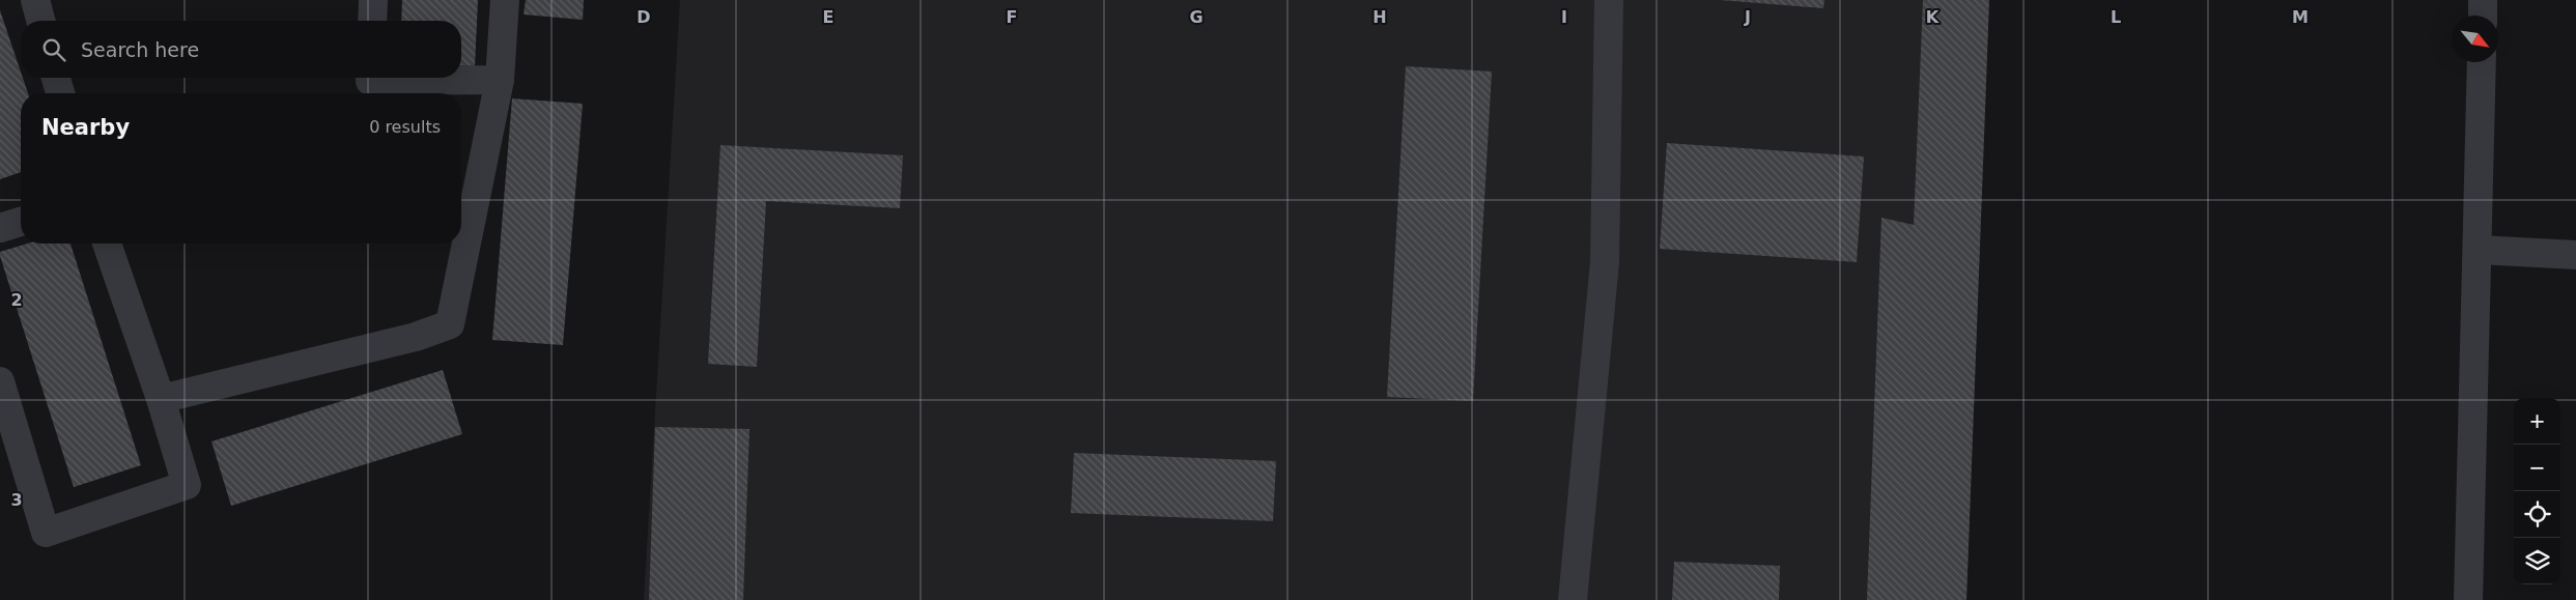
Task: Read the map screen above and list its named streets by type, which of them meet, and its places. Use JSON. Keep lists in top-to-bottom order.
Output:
{
  "north": "bottom right",
  "page": {
    "search": "Search here",
    "heading": ["Nearby", "0 results"],
    "map_buttons": ["+", "−"]
  },
  "grid": {
    "columns": [
      "D",
      "E",
      "F",
      "G",
      "H",
      "I",
      "J",
      "K",
      "L",
      "M"
    ],
    "rows": ["2", "3"]
  }
}
